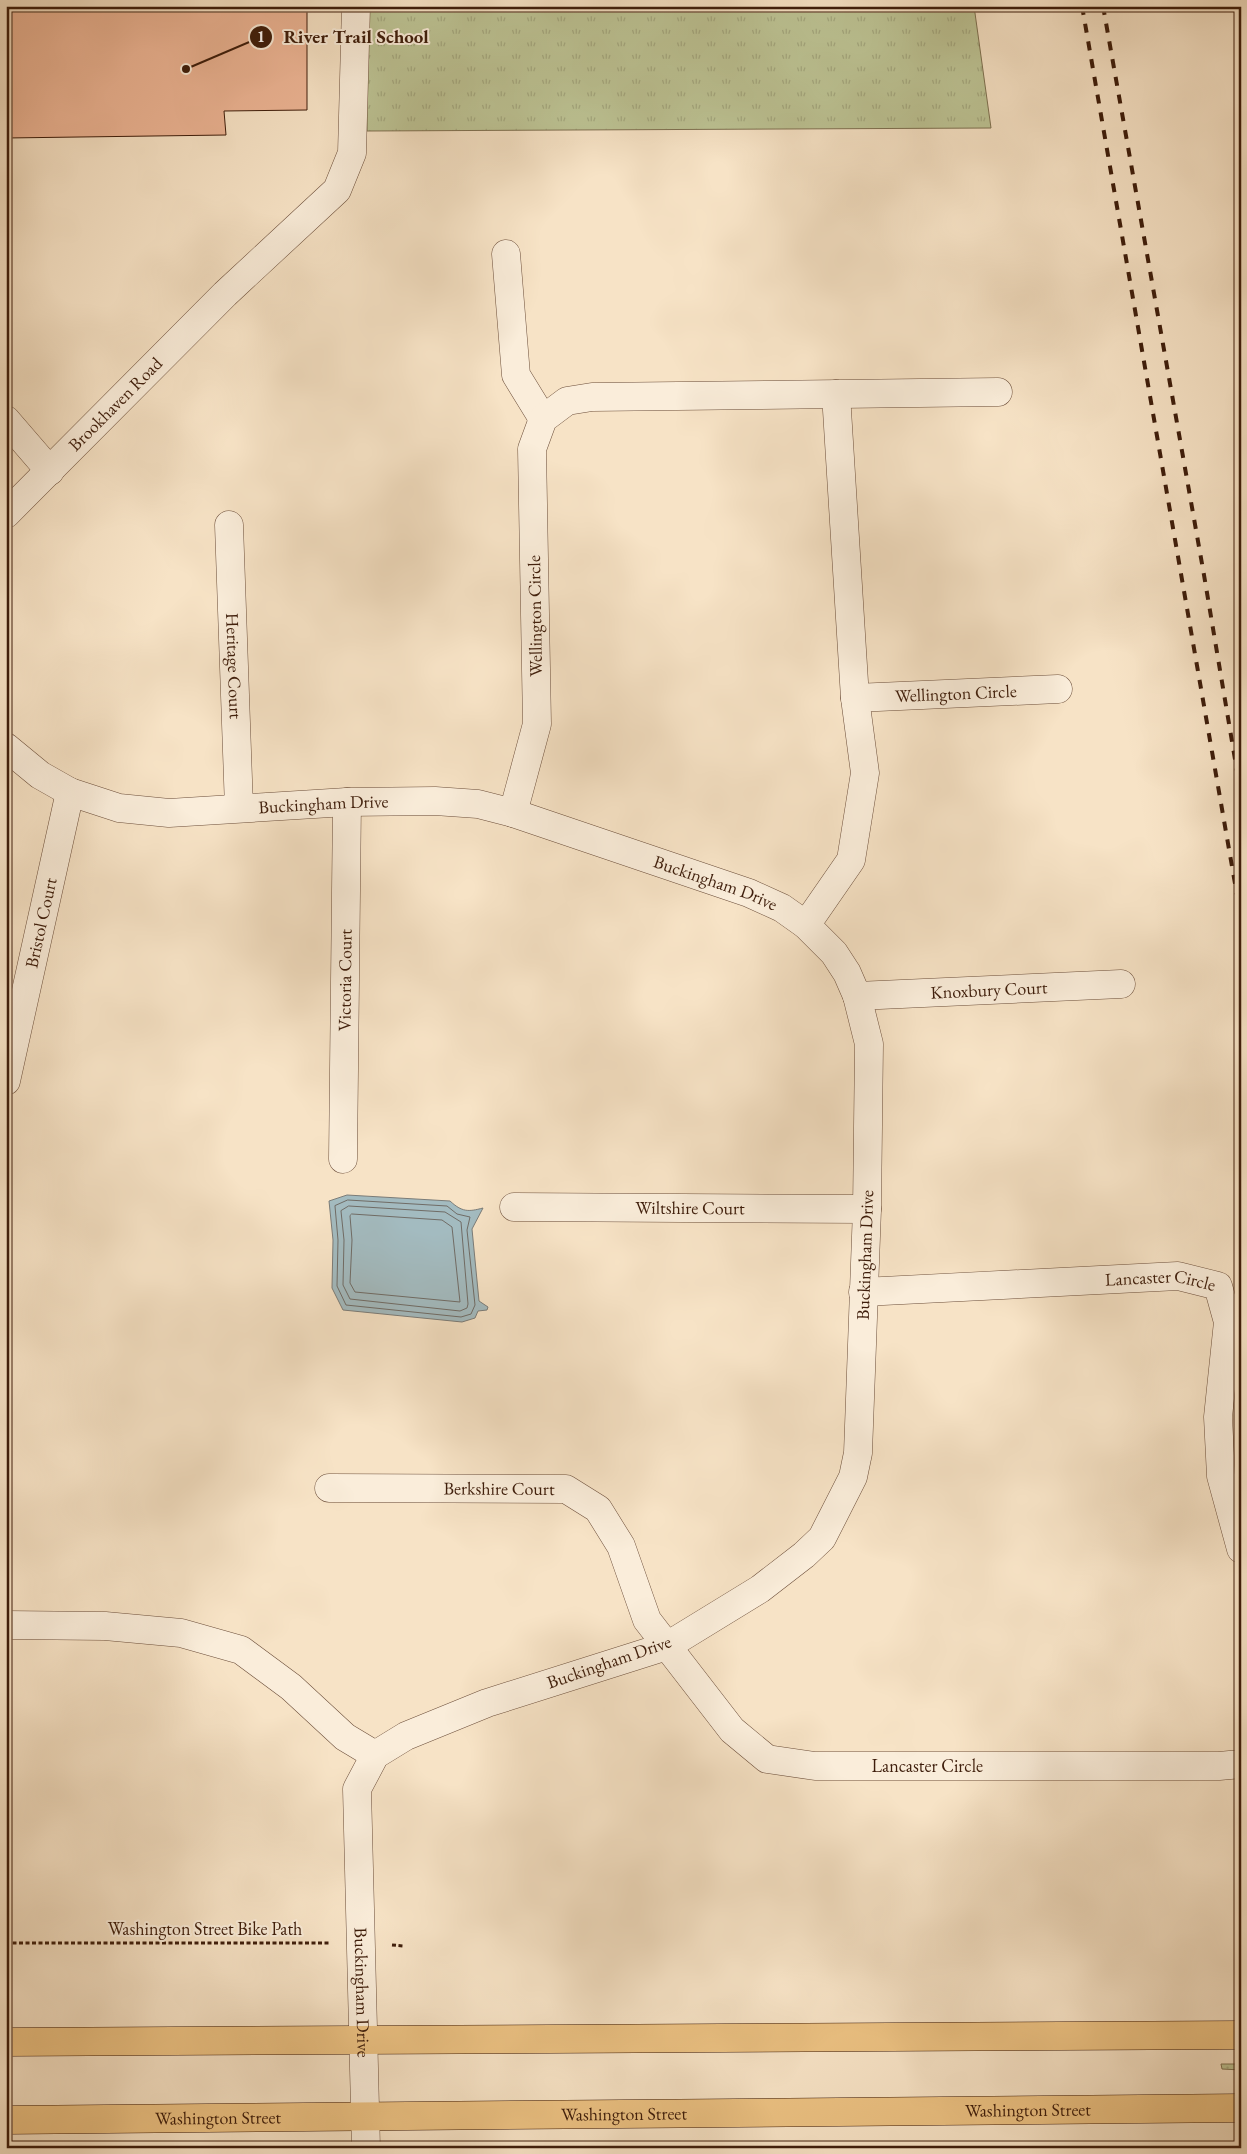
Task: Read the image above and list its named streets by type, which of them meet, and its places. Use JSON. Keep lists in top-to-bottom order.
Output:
{
  "streets": {
    "main road": ["Washington Street"],
    "street": [
      "Brookhaven Road",
      "Wellington Circle",
      "Heritage Court",
      "Buckingham Drive",
      "Bristol Court",
      "Victoria Court",
      "Knoxbury Court",
      "Wiltshire Court",
      "Lancaster Circle",
      "Berkshire Court"
    ],
    "path": ["Washington Street Bike Path"]
  },
  "crossings": [
    ["Wellington Circle", "Buckingham Drive"],
    ["Heritage Court", "Buckingham Drive"],
    ["Buckingham Drive", "Bristol Court"],
    ["Buckingham Drive", "Victoria Court"],
    ["Buckingham Drive", "Knoxbury Court"],
    ["Buckingham Drive", "Wiltshire Court"],
    ["Buckingham Drive", "Lancaster Circle"],
    ["Buckingham Drive", "Berkshire Court"],
    ["Buckingham Drive", "Washington Street Bike Path"],
    ["Buckingham Drive", "Washington Street"],
    ["Lancaster Circle", "Berkshire Court"]
  ],
  "places": ["River Trail School"]
}
